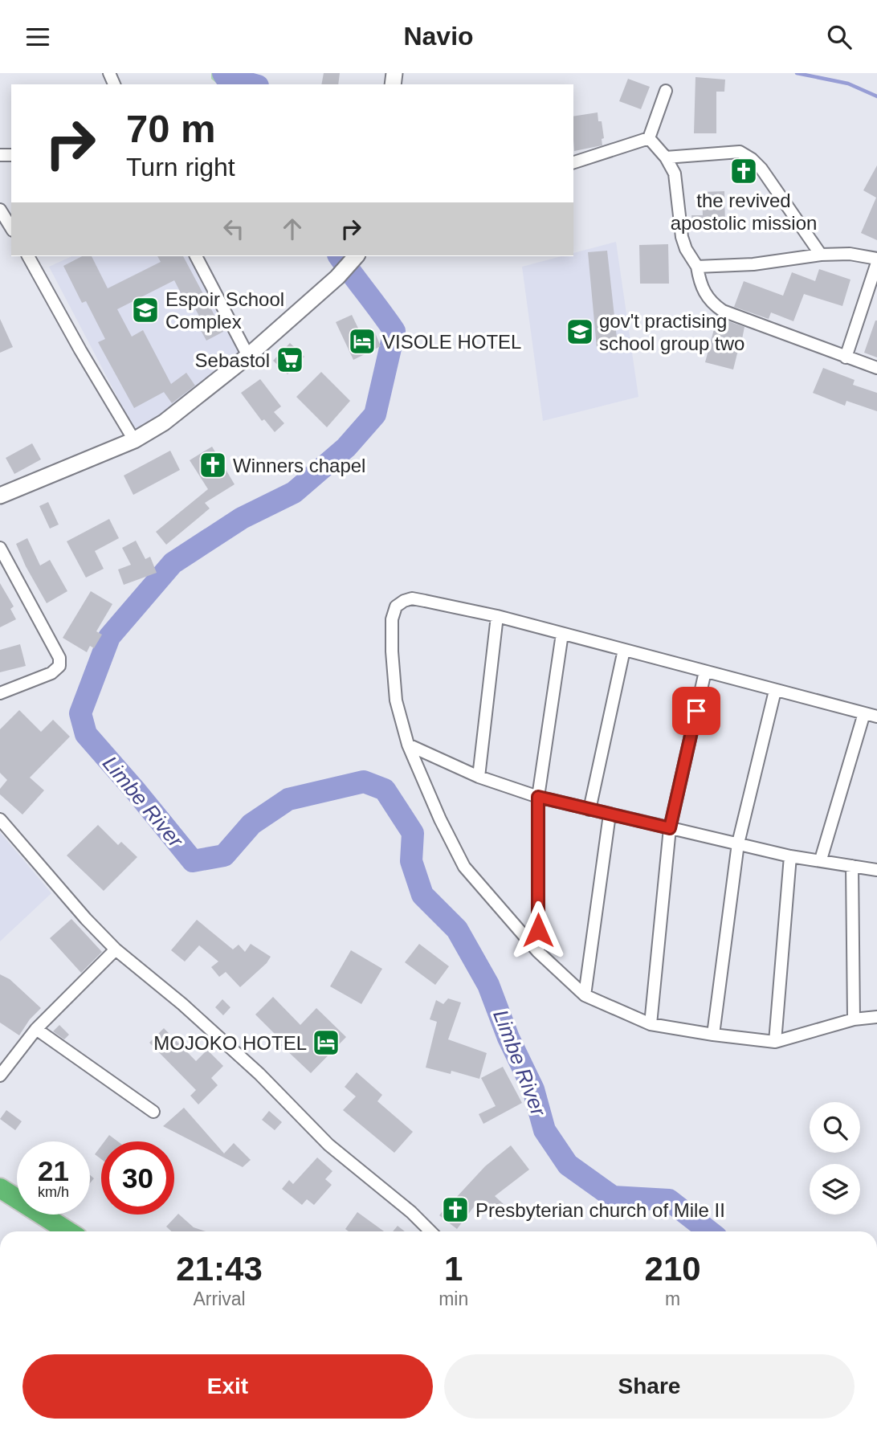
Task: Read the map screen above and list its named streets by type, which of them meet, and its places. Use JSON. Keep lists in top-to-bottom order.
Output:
{
  "water": ["Limbe River"],
  "places": {
    "church": ["the revived apostolic mission", "Winners chapel", "Presbyterian church of Mile II"],
    "school or university": ["Espoir School Complex", "gov't practising school group two"],
    "hotel": ["VISOLE HOTEL", "MOJOKO HOTEL"],
    "supermarket": ["Sebastol"]
  },
  "page": {
    "header": "Navio",
    "turn": ["70 m", "Turn right"],
    "speed": "21 km/h",
    "limit": "30",
    "eta": [
      "21:43",
      "Arrival",
      "1",
      "min",
      "210",
      "m"
    ],
    "buttons": ["Exit", "Share"]
  }
}
